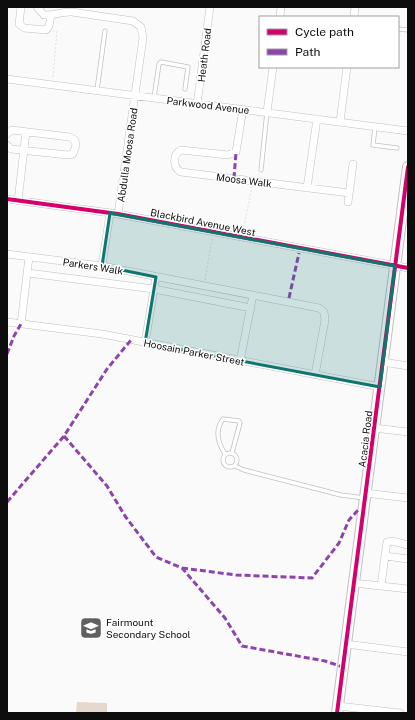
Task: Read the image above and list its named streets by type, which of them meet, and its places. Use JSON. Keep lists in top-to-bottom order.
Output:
{
  "streets": {
    "street": [
      "Heath Road",
      "Parkwood Avenue",
      "Abdulla Moosa Road",
      "Moosa Walk",
      "Blackbird Avenue West",
      "Parkers Walk",
      "Hoosain Parker Street",
      "Acacia Road"
    ]
  },
  "crossings": [
    ["Heath Road", "Parkwood Avenue"],
    ["Parkwood Avenue", "Abdulla Moosa Road"],
    ["Parkwood Avenue", "Moosa Walk"],
    ["Abdulla Moosa Road", "Blackbird Avenue West"],
    ["Blackbird Avenue West", "Acacia Road"],
    ["Parkers Walk", "Hoosain Parker Street"],
    ["Hoosain Parker Street", "Acacia Road"]
  ],
  "places": {
    "school or university": ["Fairmount Secondary School"]
  },
  "legend": ["Cycle path", "Path"]
}
